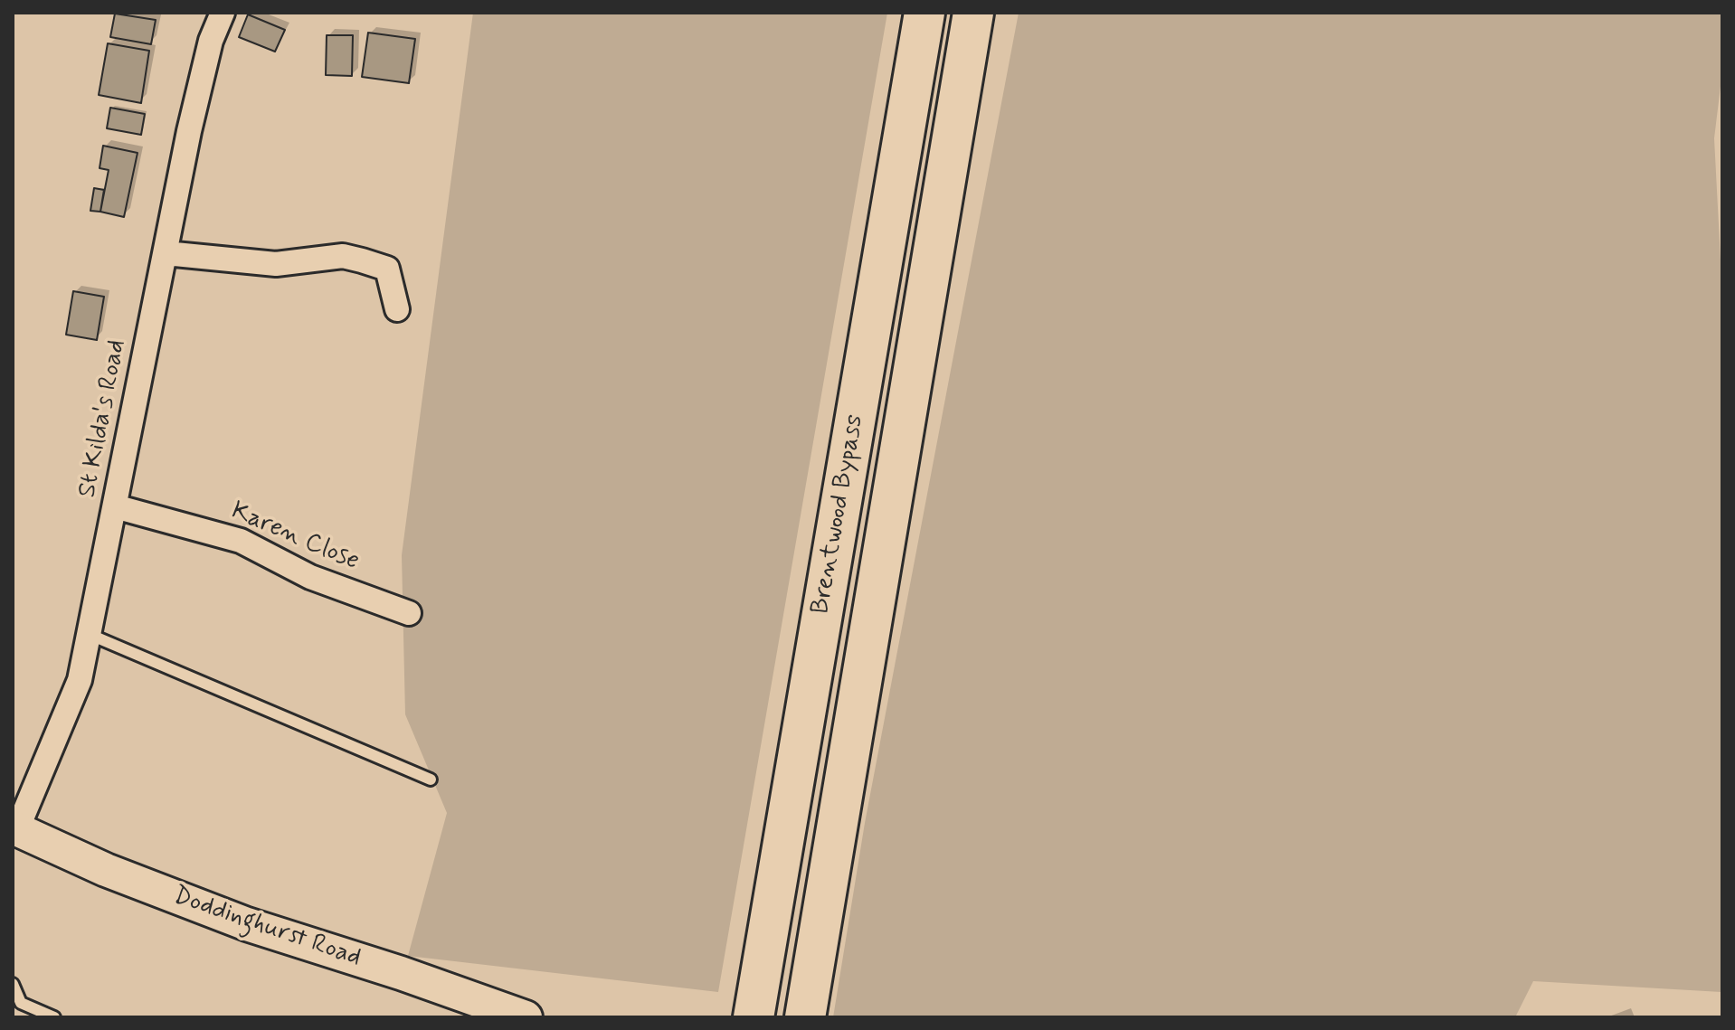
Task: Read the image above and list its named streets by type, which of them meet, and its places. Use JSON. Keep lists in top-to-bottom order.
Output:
{
  "streets": {
    "highway": ["Brentwood Bypass"],
    "street": ["St Kilda's Road", "Karen Close", "Doddinghurst Road"]
  },
  "crossings": [
    ["St Kilda's Road", "Karen Close"],
    ["St Kilda's Road", "Doddinghurst Road"]
  ]
}
